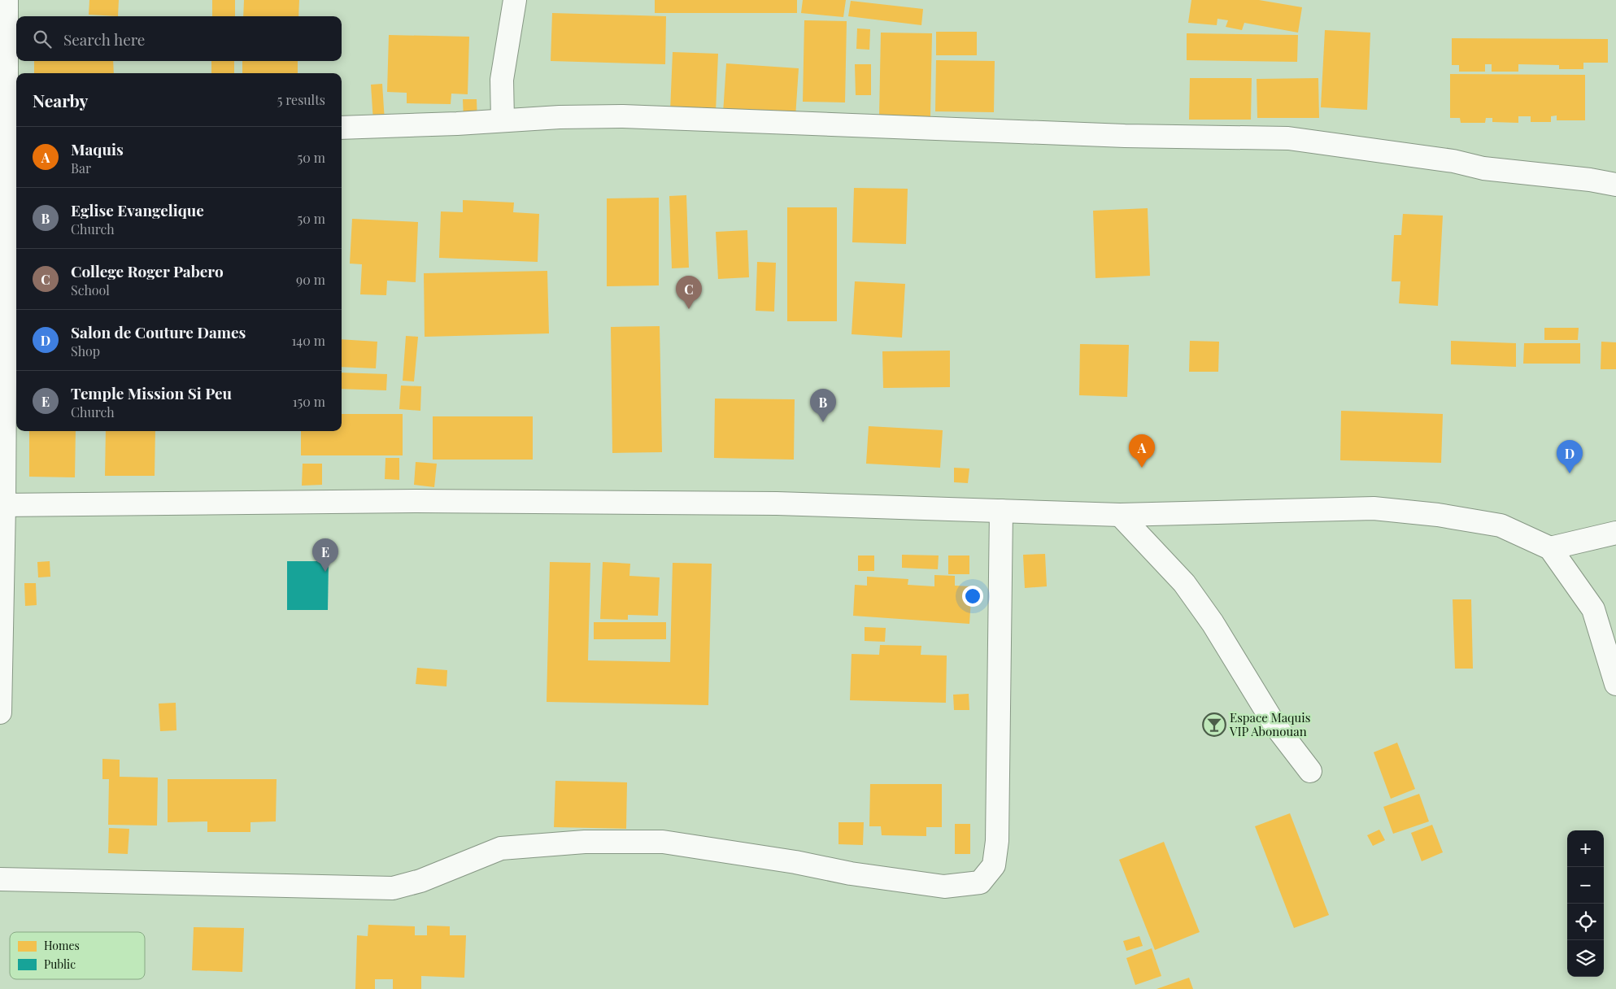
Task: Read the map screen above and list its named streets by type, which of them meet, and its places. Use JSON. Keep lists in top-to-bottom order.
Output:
{
  "places": {
    "bar": ["Espace Maquis VIP Abonouan"]
  },
  "legend": ["Homes", "Public"],
  "page": {
    "search": "Search here",
    "heading": ["Nearby", "5 results"],
    "list": [
      {
        "mark": "A",
        "name": "Maquis",
        "note": "Bar",
        "value": "50 m"
      },
      {
        "mark": "B",
        "name": "Eglise Evangelique",
        "note": "Church",
        "value": "50 m"
      },
      {
        "mark": "C",
        "name": "College Roger Pabero",
        "note": "School",
        "value": "90 m"
      },
      {
        "mark": "D",
        "name": "Salon de Couture Dames",
        "note": "Shop",
        "value": "140 m"
      },
      {
        "mark": "E",
        "name": "Temple Mission Si Peu",
        "note": "Church",
        "value": "150 m"
      }
    ],
    "pins": [
      "C",
      "B",
      "A",
      "D",
      "E"
    ],
    "map_buttons": ["+", "−"]
  }
}
